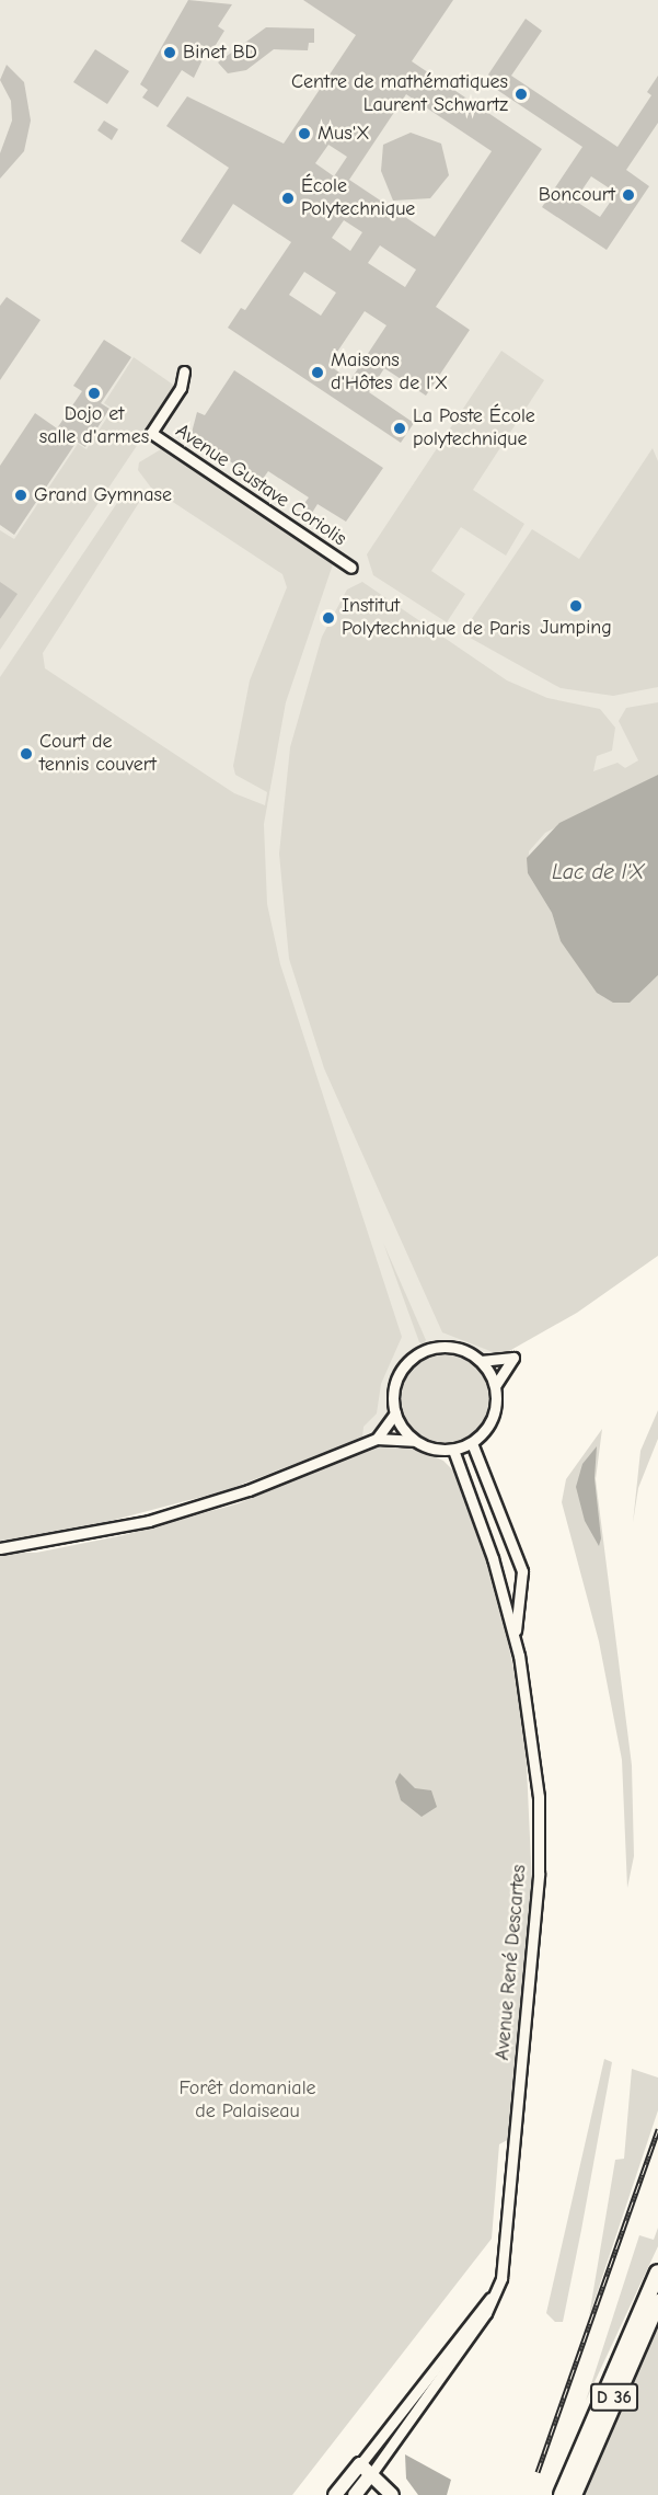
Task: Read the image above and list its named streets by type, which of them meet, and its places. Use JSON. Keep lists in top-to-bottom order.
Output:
{
  "streets": {
    "main road": ["D 36"],
    "street": ["Avenue Gustave Coriolis", "Avenue René Descartes"]
  },
  "water": ["Lac de l'X"],
  "parks": ["Forêt domaniale de Palaiseau"],
  "places": [
    "Binet BD",
    "Centre de mathématiques Laurent Schwartz",
    "Mus'X",
    "Boncourt",
    "École Polytechnique",
    "Maisons d'Hôtes de l'X",
    "Dojo et salle d'armes",
    "La Poste École polytechnique",
    "Grand Gymnase",
    "Jumping",
    "Institut Polytechnique de Paris",
    "Court de tennis couvert"
  ]
}
